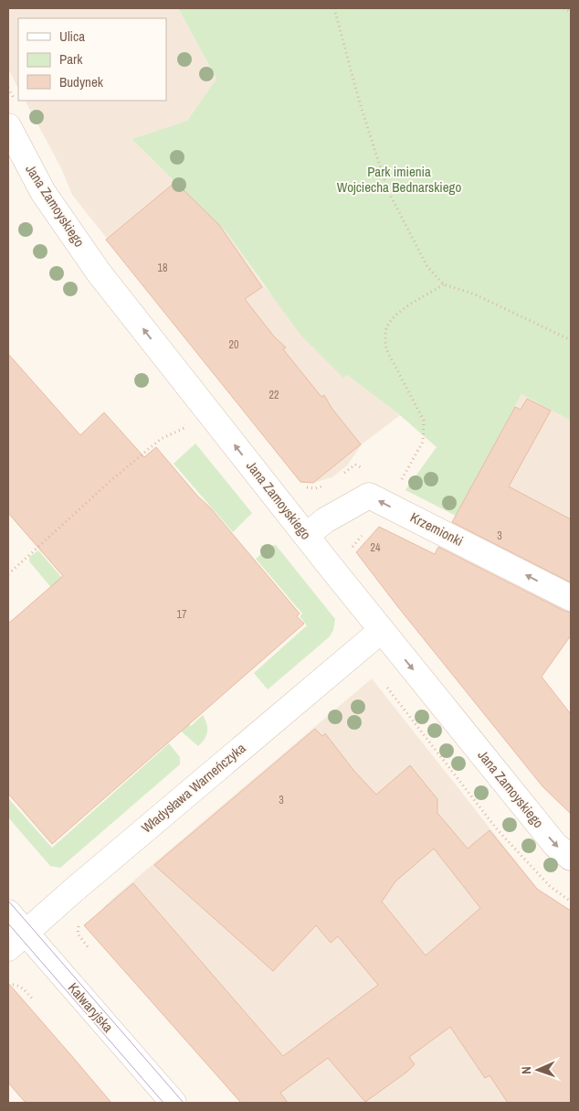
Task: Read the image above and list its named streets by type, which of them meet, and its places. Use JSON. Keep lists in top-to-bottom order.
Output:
{
  "streets": {
    "street": [
      "Jana Zamoyskiego",
      "Krzemionki",
      "Władysława Warneńczyka",
      "Kalwaryjska"
    ]
  },
  "crossings": [
    ["Jana Zamoyskiego", "Krzemionki"],
    ["Jana Zamoyskiego", "Władysława Warneńczyka"],
    ["Władysława Warneńczyka", "Kalwaryjska"]
  ],
  "one_way": ["Krzemionki"],
  "parks": ["Park imienia Wojciecha Bednarskiego"],
  "house_numbers": [
    "18",
    "20",
    "22",
    "3",
    "24",
    "17",
    "3"
  ],
  "legend": ["Ulica", "Park", "Budynek"],
  "north": "left"
}
